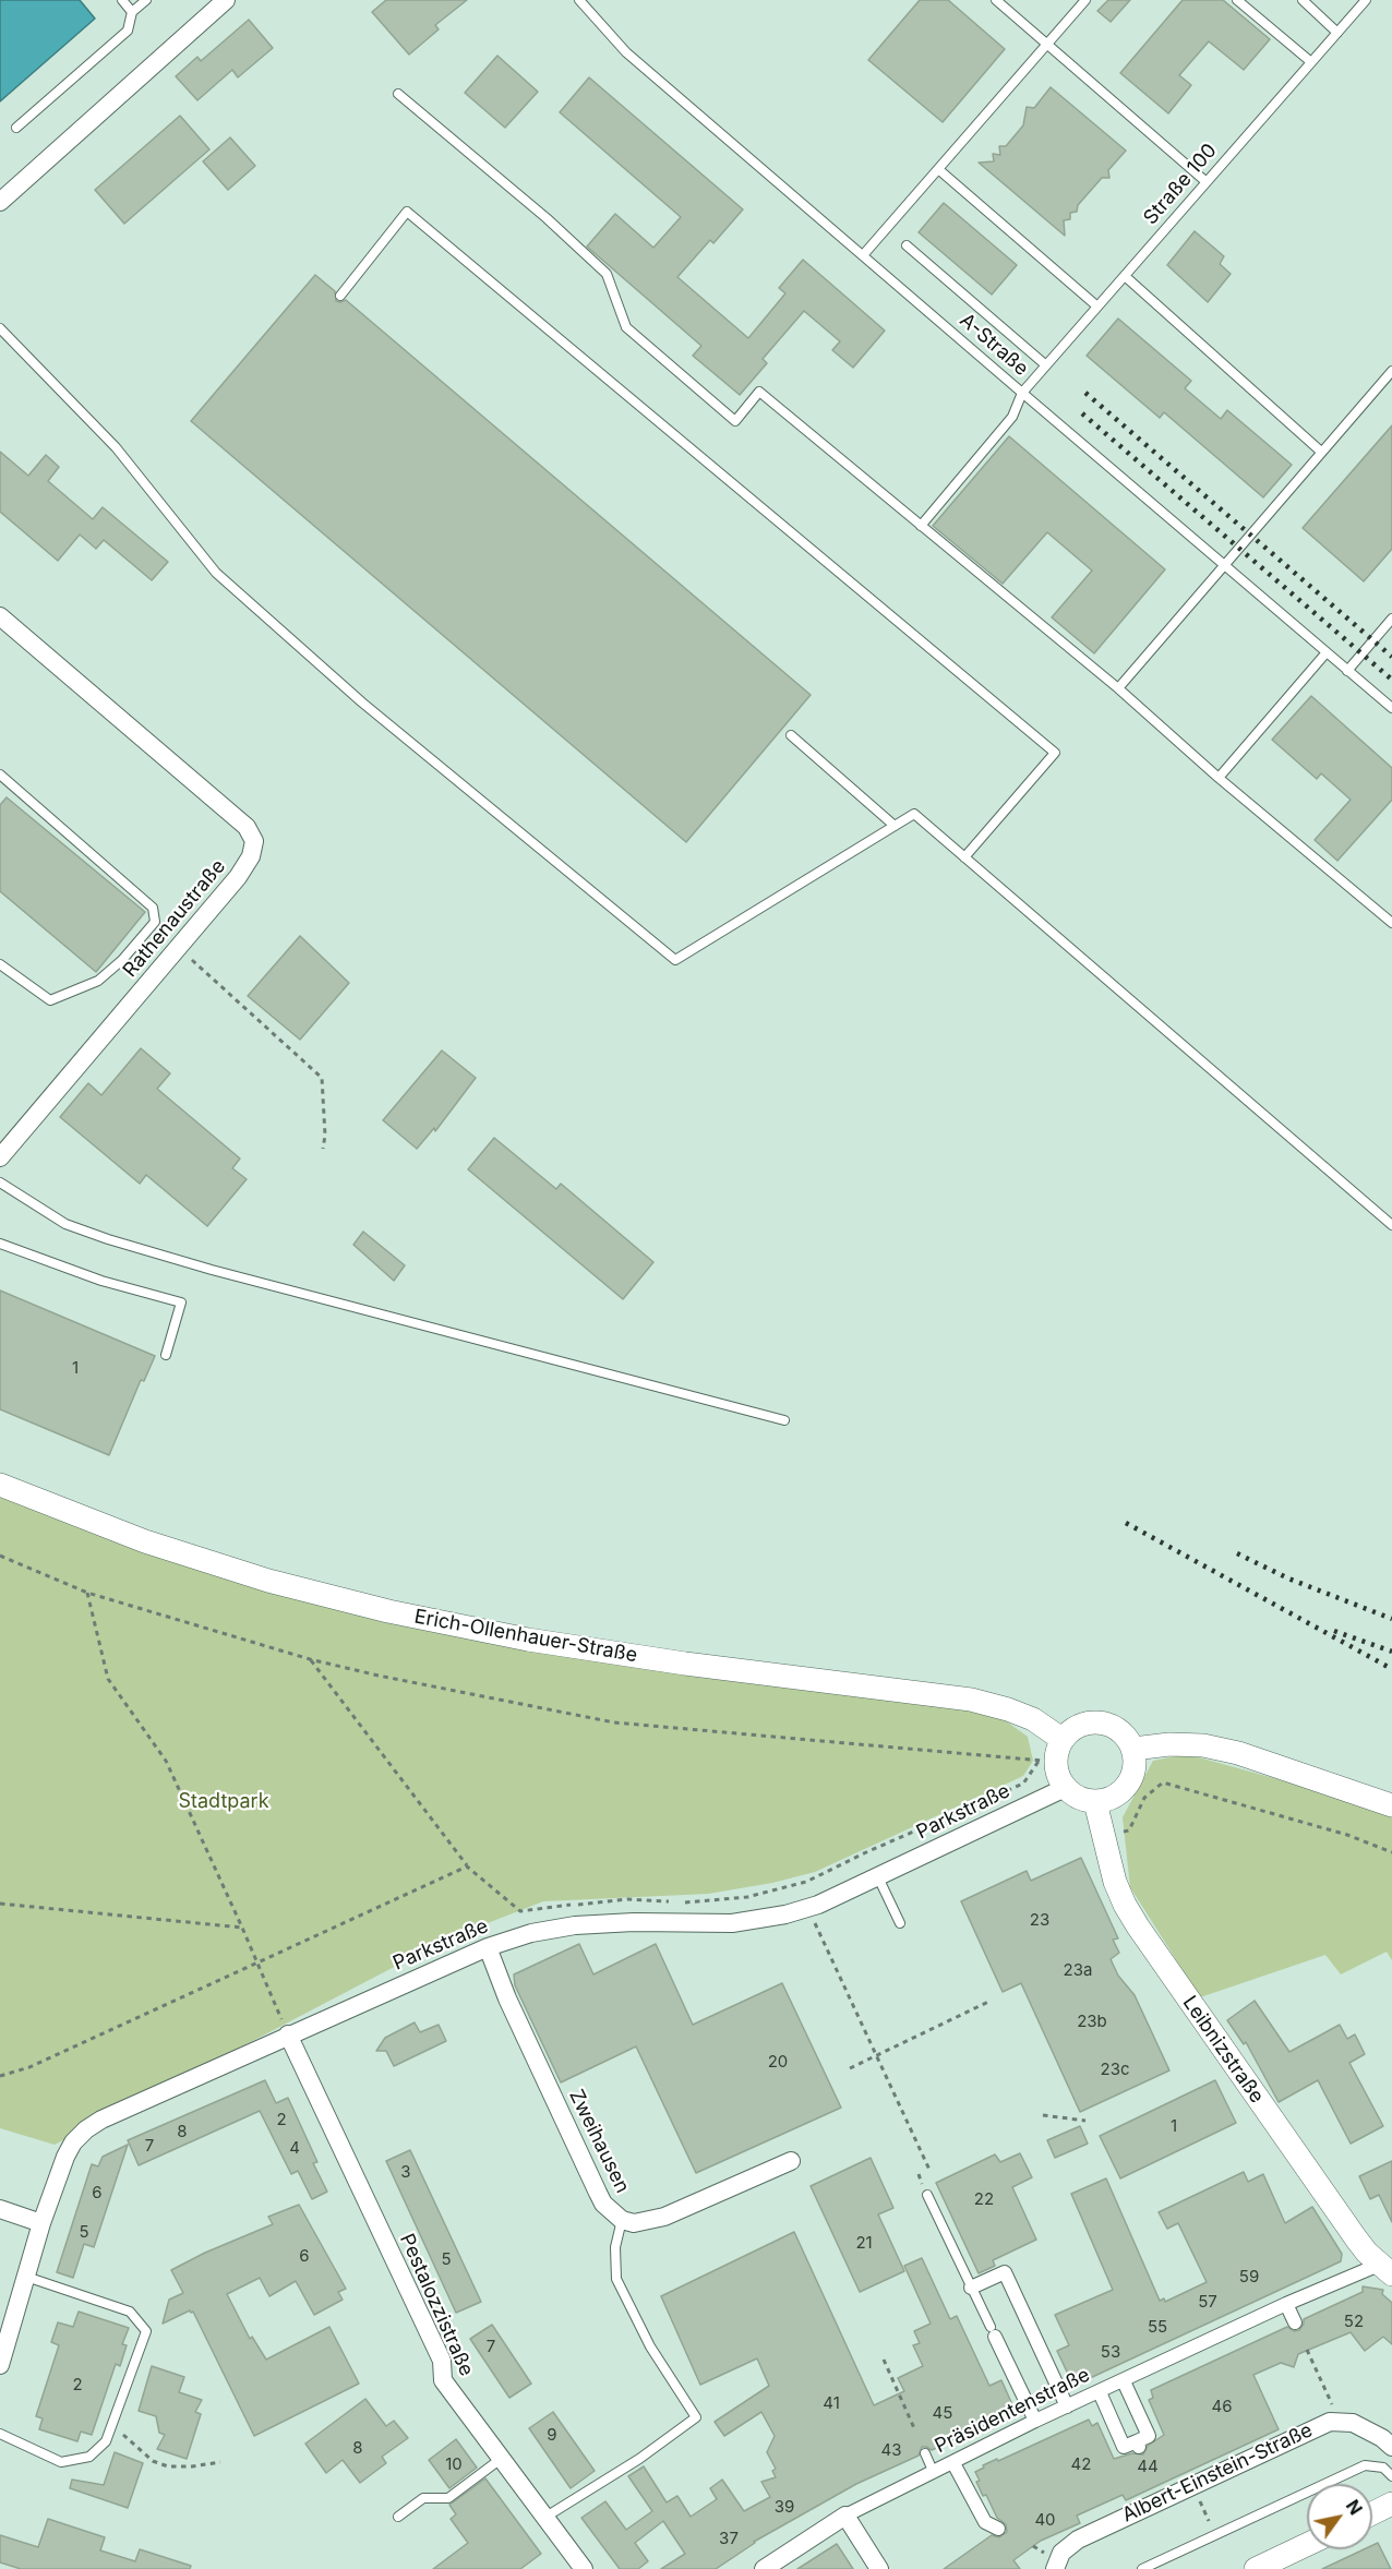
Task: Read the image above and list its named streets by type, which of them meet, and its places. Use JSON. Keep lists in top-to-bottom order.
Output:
{
  "streets": {
    "street": [
      "Rathenaustraße",
      "Erich-Ollenhauer-Straße",
      "Parkstraße",
      "Leibnizstraße",
      "Zweihausen",
      "Pestalozzistraße",
      "Präsidentenstraße",
      "Albert-Einstein-Straße"
    ],
    "lane": ["Straße 100", "A-Straße"]
  },
  "crossings": [
    ["Straße 100", "A-Straße"],
    ["Erich-Ollenhauer-Straße", "Parkstraße"],
    ["Erich-Ollenhauer-Straße", "Leibnizstraße"],
    ["Parkstraße", "Leibnizstraße"],
    ["Parkstraße", "Zweihausen"],
    ["Parkstraße", "Pestalozzistraße"],
    ["Leibnizstraße", "Präsidentenstraße"]
  ],
  "parks": ["Stadtpark"],
  "house_numbers": [
    "1",
    "23",
    "23a",
    "23b",
    "20",
    "23c",
    "2",
    "1",
    "8",
    "7",
    "4",
    "3",
    "6",
    "22",
    "5",
    "21",
    "6",
    "5",
    "59",
    "57",
    "52",
    "55",
    "7",
    "53",
    "2",
    "41",
    "46",
    "45",
    "9",
    "8",
    "43",
    "10",
    "42",
    "44",
    "39",
    "40",
    "37"
  ],
  "north": "top right"
}
